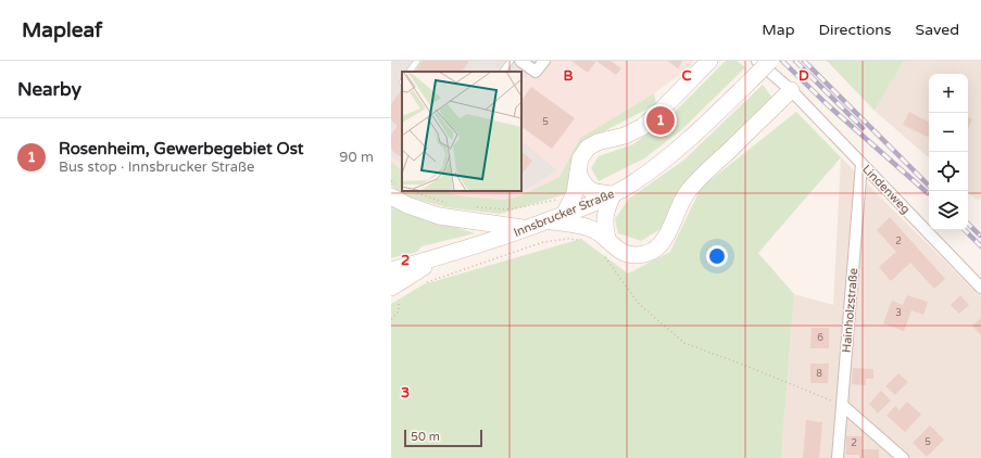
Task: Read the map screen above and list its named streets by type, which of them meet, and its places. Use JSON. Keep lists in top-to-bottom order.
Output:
{
  "streets": {
    "main road": ["Innsbrucker Straße"],
    "street": ["Lindenweg", "Hainholzstraße"]
  },
  "crossings": [
    ["Lindenweg", "Hainholzstraße"]
  ],
  "house_numbers": [
    "5",
    "2",
    "3",
    "6",
    "8",
    "5",
    "2"
  ],
  "scale_bar": "50 m",
  "page": {
    "header": "Mapleaf",
    "nav": ["Map", "Directions", "Saved"],
    "heading": "Nearby",
    "map_buttons": ["+", "−"],
    "pins": "1",
    "list": [
      {
        "mark": "1",
        "name": "Rosenheim, Gewerbegebiet Ost",
        "note": "Bus stop · Innsbrucker Straße",
        "value": "90 m"
      }
    ],
    "scale": "50 m"
  },
  "grid": {
    "columns": ["B", "C", "D"],
    "rows": ["2", "3"]
  }
}
